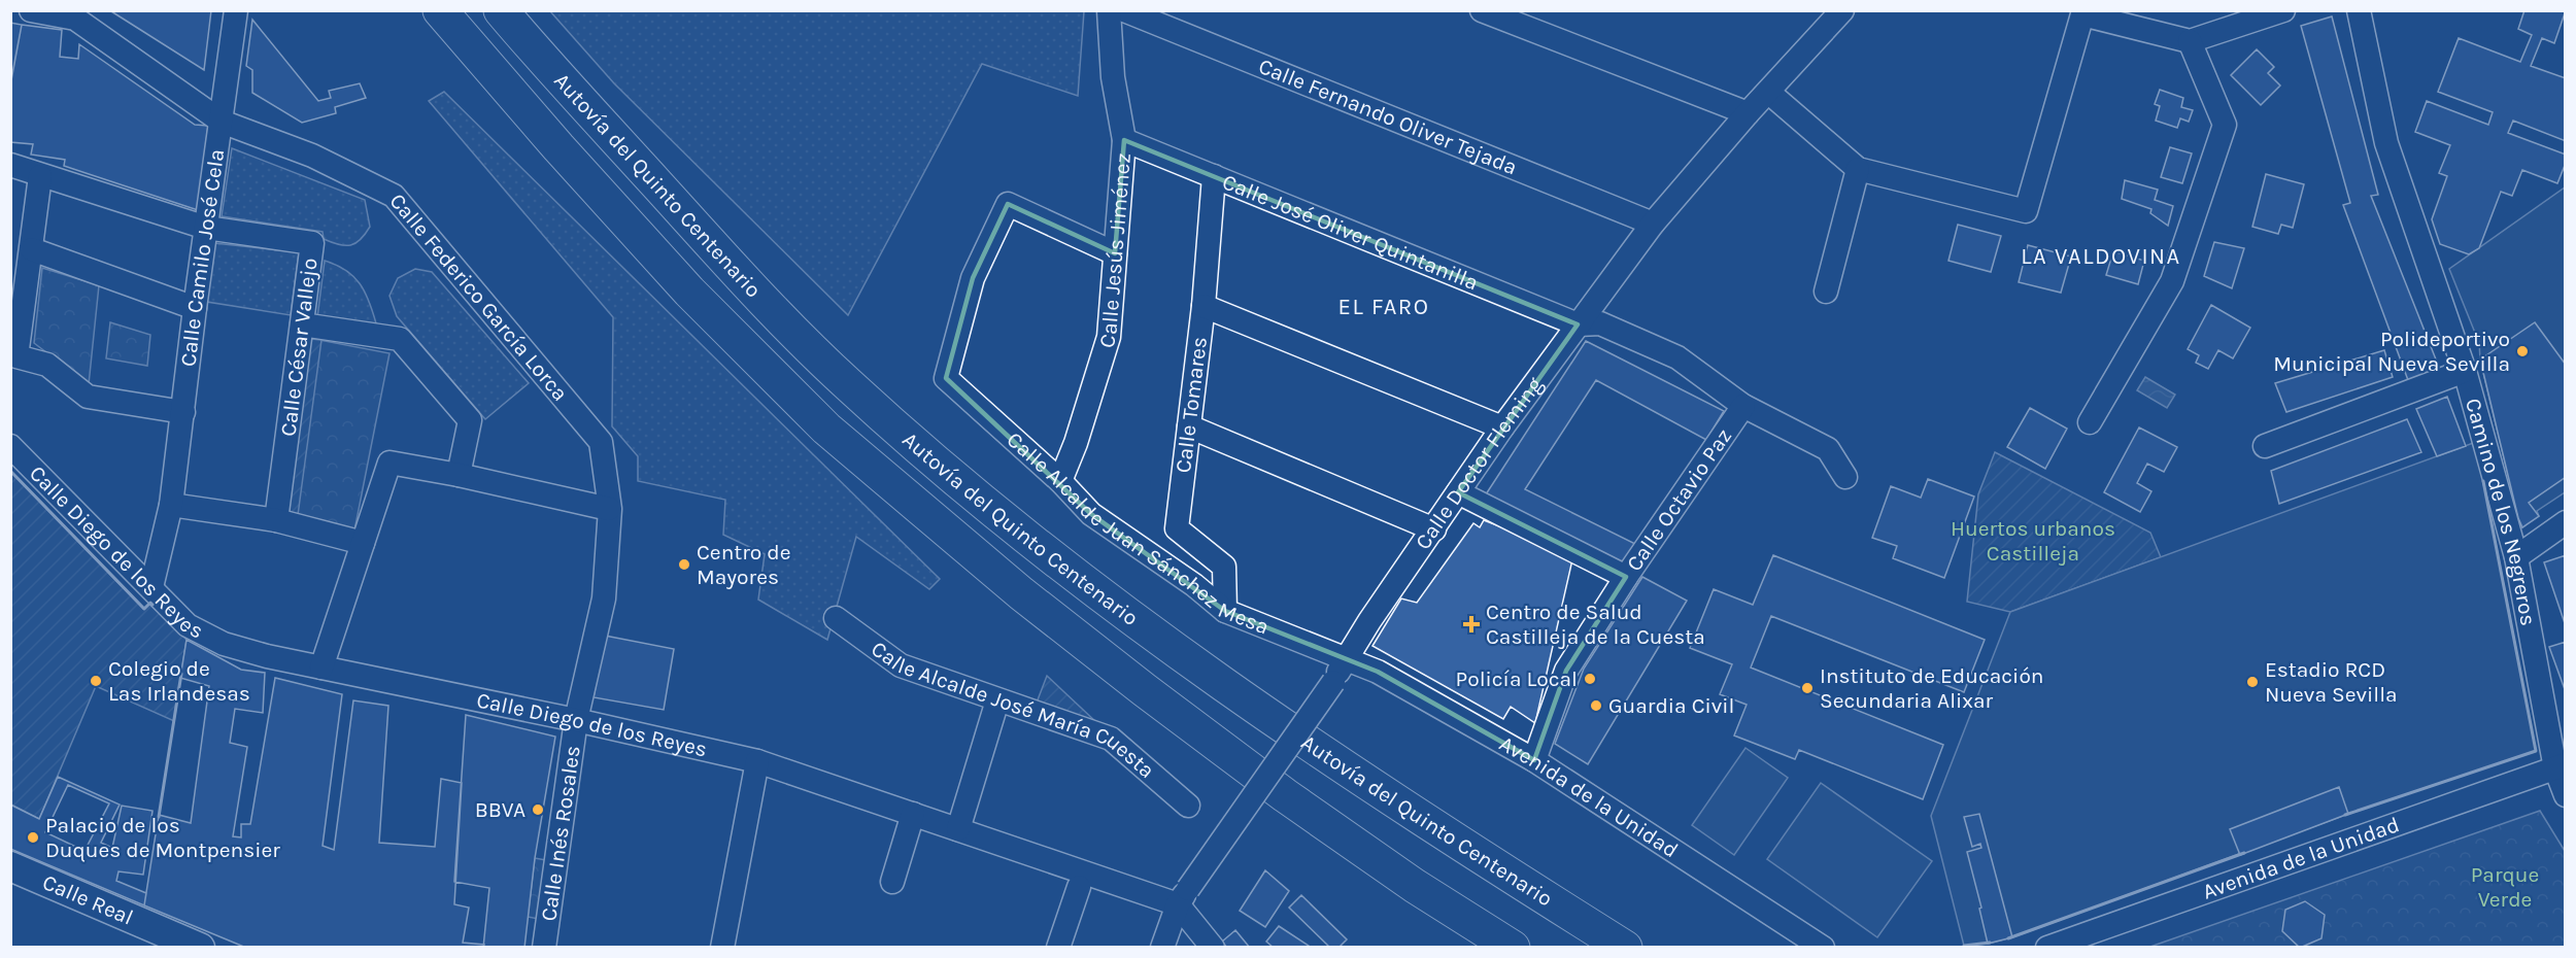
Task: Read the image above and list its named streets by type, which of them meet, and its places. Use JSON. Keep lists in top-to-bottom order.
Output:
{
  "streets": {
    "highway": ["Autovía del Quinto Centenario"],
    "main road": ["Calle Real"],
    "street": [
      "Calle Fernando Oliver Tejada",
      "Calle José Oliver Quintanilla",
      "Calle Jesús Jiménez",
      "Calle Camilo José Cela",
      "Calle Federico García Lorca",
      "Calle César Vallejo",
      "Calle Tomares",
      "Calle Doctor Fleming",
      "Calle Octavio Paz",
      "Camino de los Negreros",
      "Calle Alcalde Juan Sánchez Mesa",
      "Calle Diego de los Reyes",
      "Calle Alcalde José María Cuesta",
      "Avenida de la Unidad",
      "Calle Inés Rosales"
    ]
  },
  "crossings": [
    ["Calle Fernando Oliver Tejada", "Calle Doctor Fleming"],
    ["Calle José Oliver Quintanilla", "Calle Jesús Jiménez"],
    ["Calle José Oliver Quintanilla", "Calle Tomares"],
    ["Calle José Oliver Quintanilla", "Calle Doctor Fleming"],
    ["Calle José Oliver Quintanilla", "Calle Octavio Paz"],
    ["Calle Jesús Jiménez", "Calle Alcalde Juan Sánchez Mesa"],
    ["Calle Camilo José Cela", "Calle Federico García Lorca"],
    ["Calle Camilo José Cela", "Calle César Vallejo"],
    ["Calle Camilo José Cela", "Calle Diego de los Reyes"],
    ["Calle Federico García Lorca", "Calle Diego de los Reyes"],
    ["Calle Federico García Lorca", "Calle Inés Rosales"],
    ["Calle Tomares", "Calle Alcalde Juan Sánchez Mesa"],
    ["Calle Doctor Fleming", "Calle Alcalde Juan Sánchez Mesa"],
    ["Calle Doctor Fleming", "Calle Diego de los Reyes"],
    ["Calle Doctor Fleming", "Avenida de la Unidad"],
    ["Calle Octavio Paz", "Avenida de la Unidad"],
    ["Camino de los Negreros", "Avenida de la Unidad"],
    ["Calle Alcalde Juan Sánchez Mesa", "Avenida de la Unidad"],
    ["Calle Diego de los Reyes", "Calle Inés Rosales"]
  ],
  "districts": ["LA VALDOVINA", "EL FARO"],
  "parks": ["Huertos urbanos Castilleja", "Parque Verde"],
  "places": {
    "other": [
      "Polideportivo Municipal Nueva Sevilla",
      "Centro de Mayores",
      "Policía Local",
      "Colegio de Las Irlandesas",
      "Estadio RCD Nueva Sevilla",
      "Instituto de Educación Secundaria Alixar",
      "Guardia Civil",
      "BBVA",
      "Palacio de los Duques de Montpensier"
    ],
    "health": ["Centro de Salud Castilleja de la Cuesta"]
  }
}
